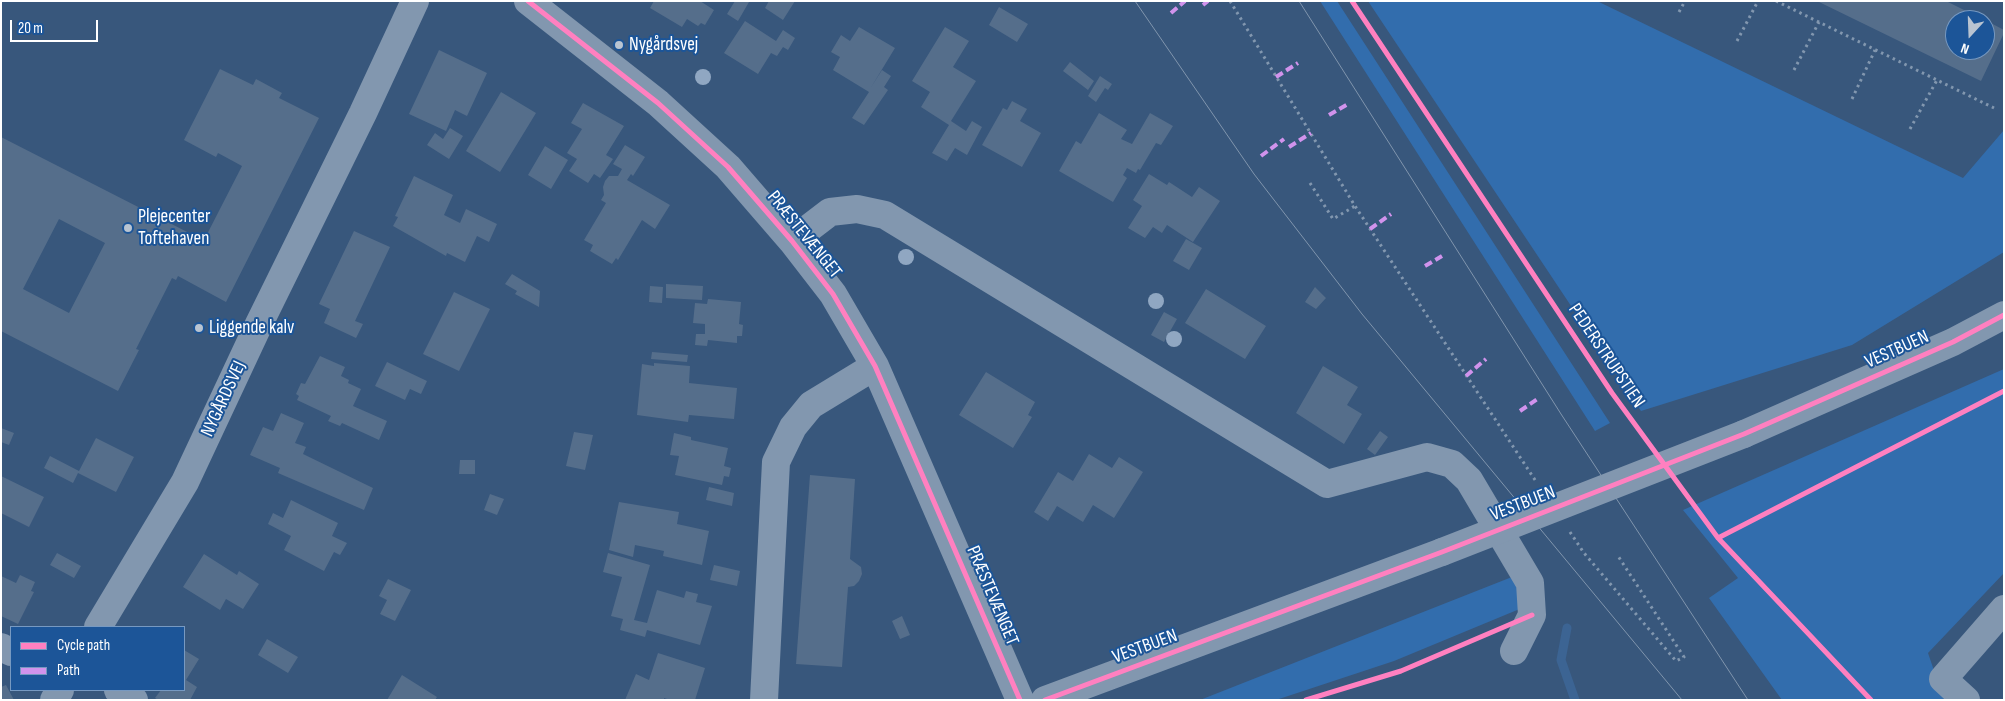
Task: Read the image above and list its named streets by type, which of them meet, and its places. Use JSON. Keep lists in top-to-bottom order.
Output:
{
  "streets": {
    "street": ["PRÆSTEVÆNGET", "VESTBUEN", "NYGÅRDSVEJ"],
    "cycle path": ["PEDERSTRUPSTIEN"]
  },
  "places": ["Nygårdsvej", "Plejecenter Toftehaven", "Liggende kalv"],
  "legend": ["Cycle path", "Path"],
  "scale_bar": "20 m",
  "north": "bottom"
}
